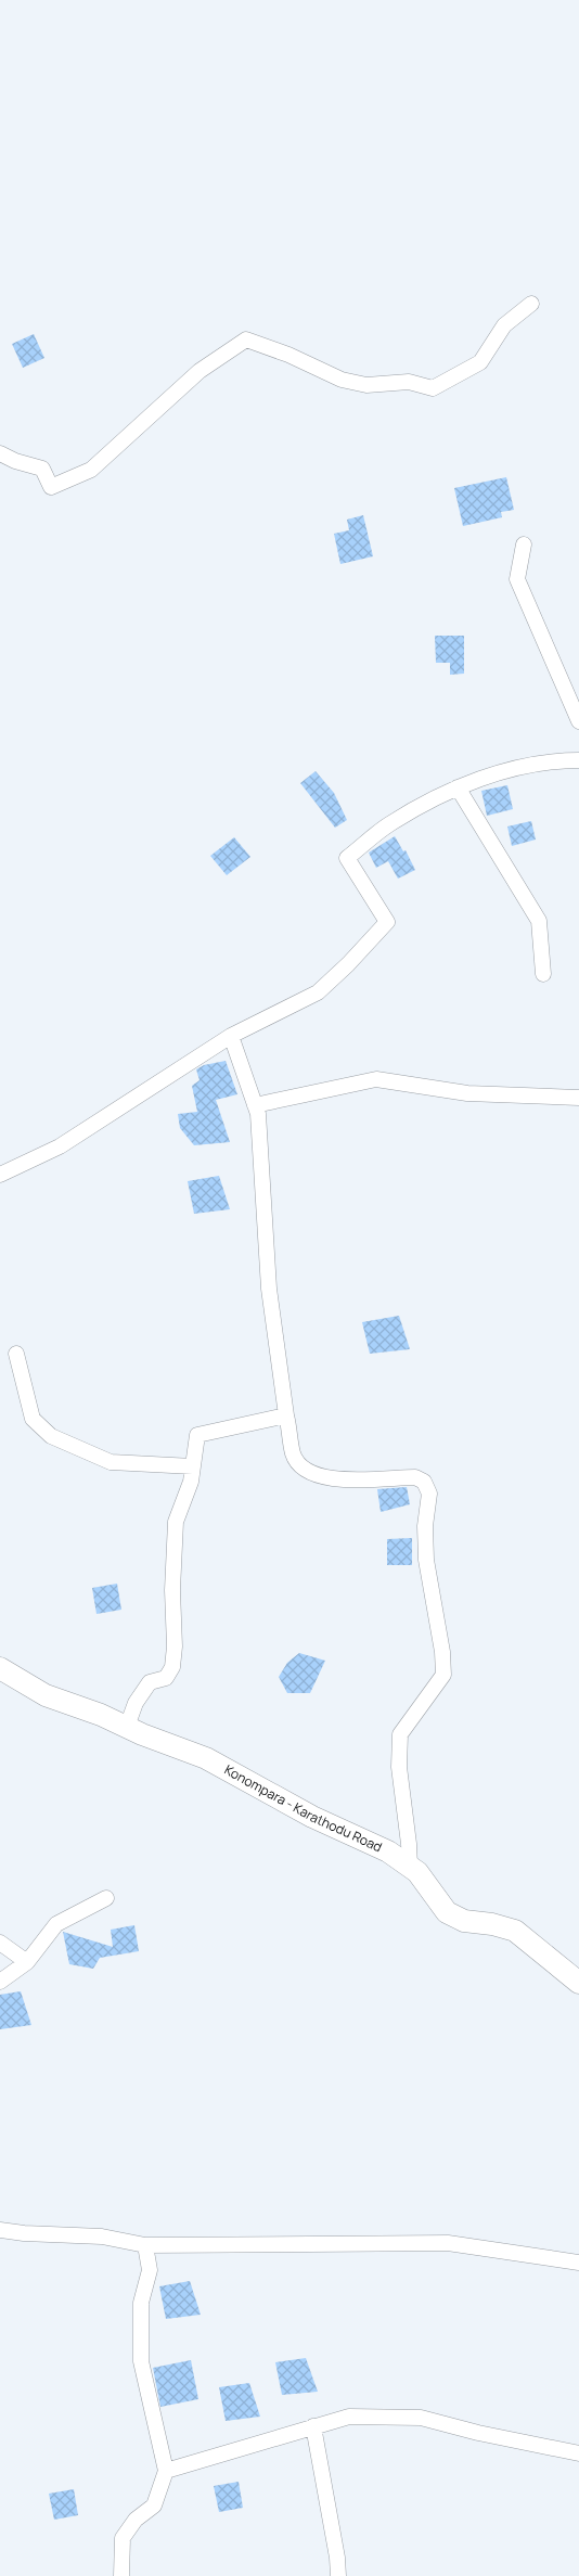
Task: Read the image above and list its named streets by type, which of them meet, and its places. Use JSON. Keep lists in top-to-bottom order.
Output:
{
  "streets": {
    "main road": ["Konompara - Karathodu Road"]
  }
}
